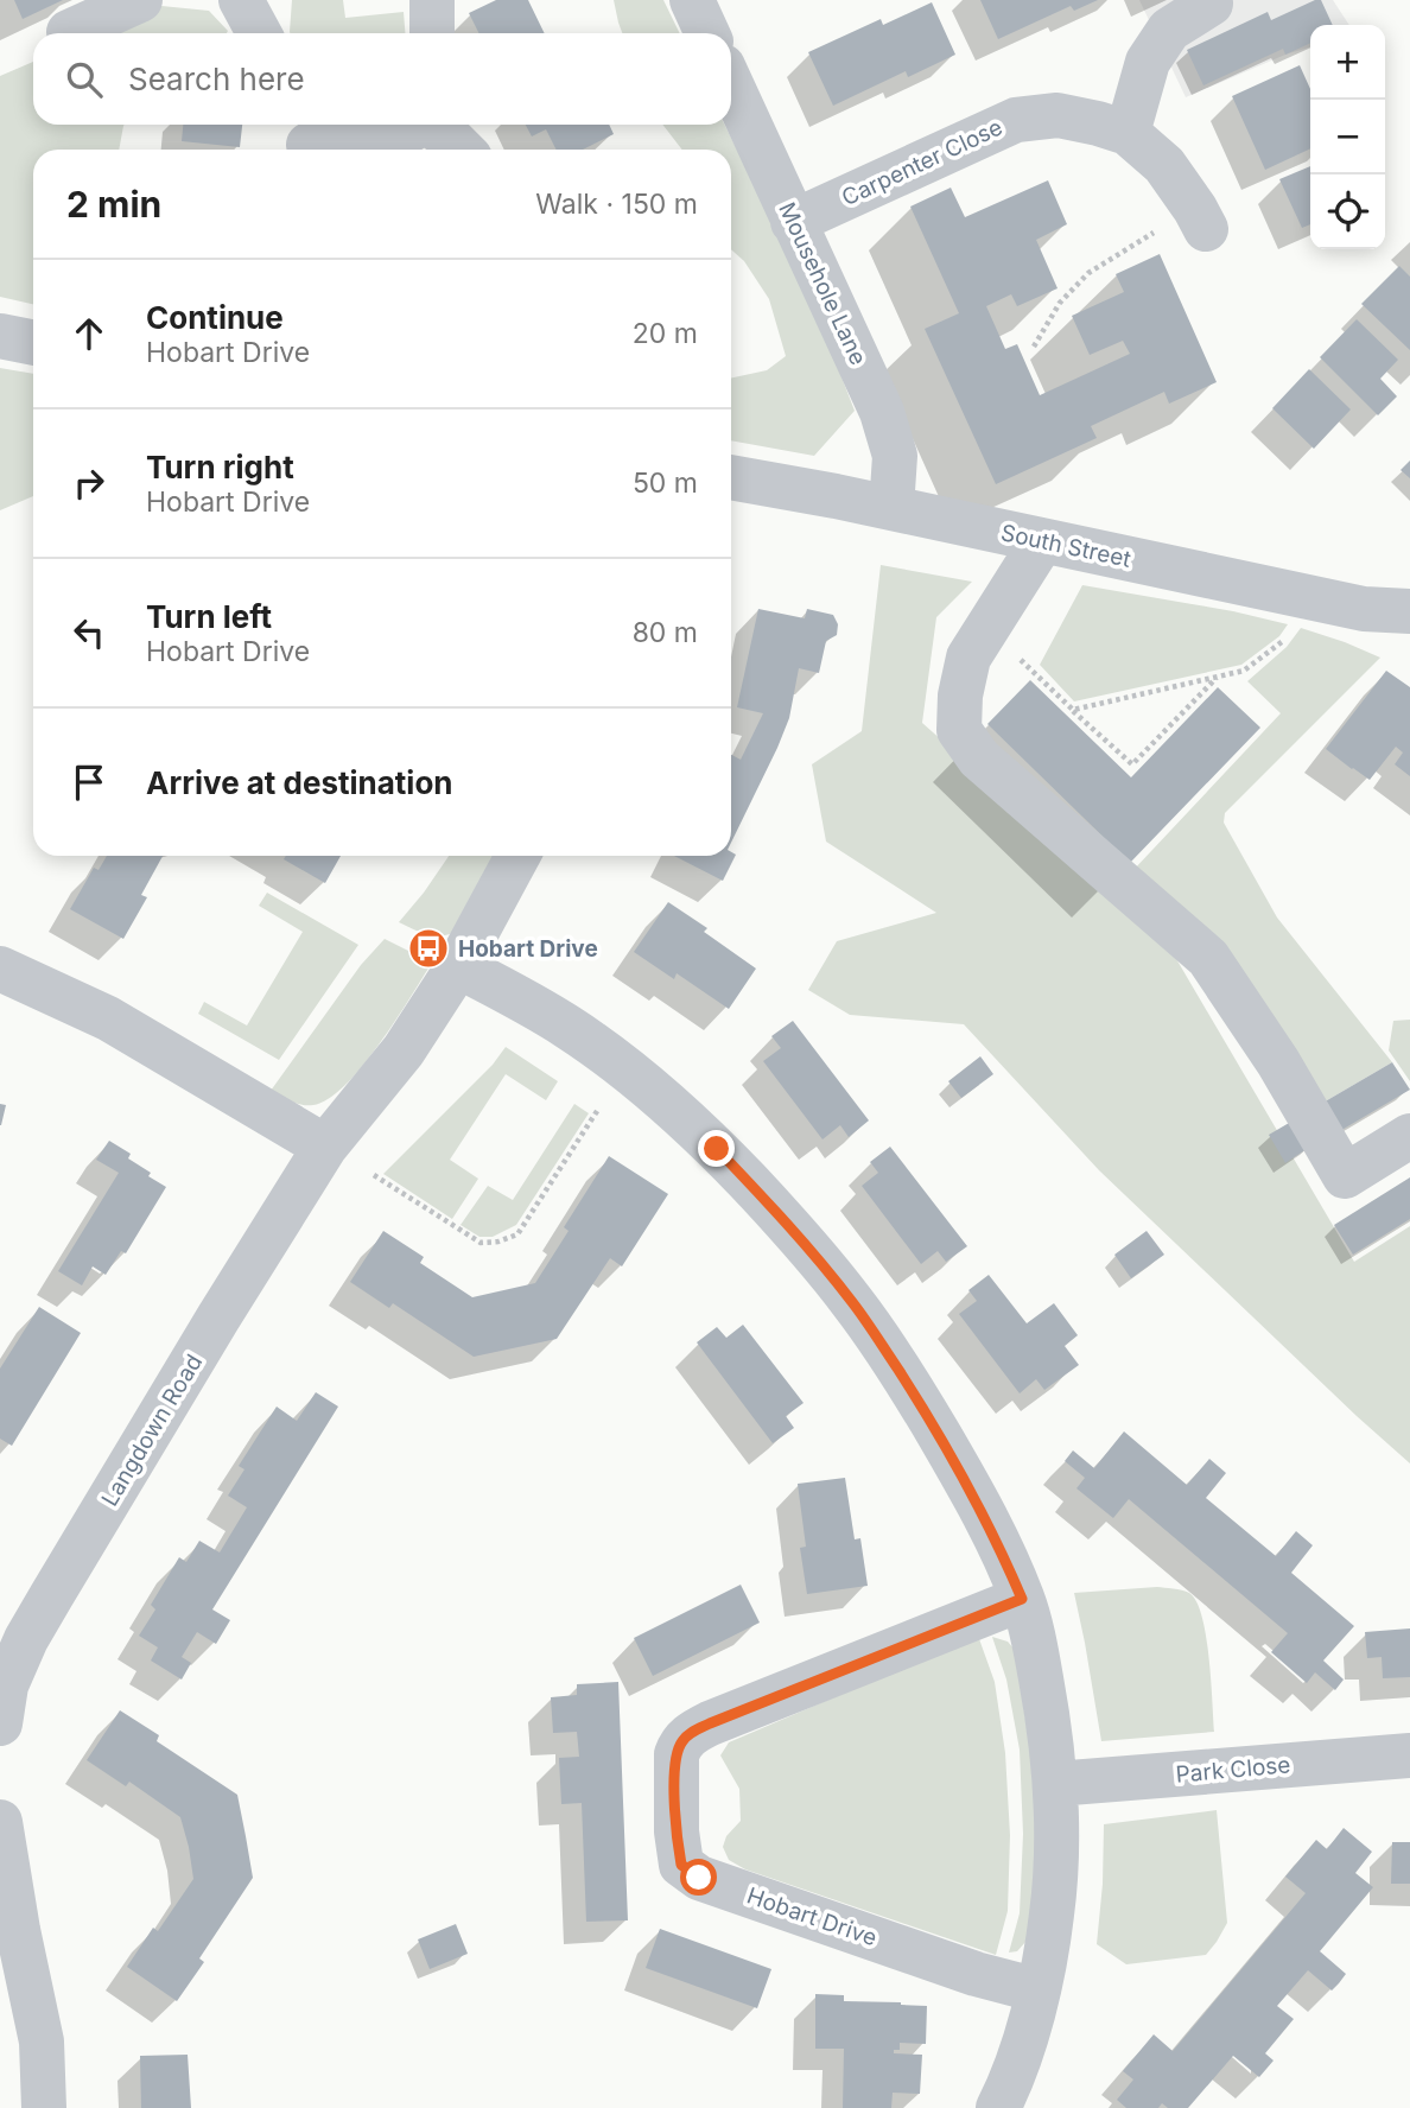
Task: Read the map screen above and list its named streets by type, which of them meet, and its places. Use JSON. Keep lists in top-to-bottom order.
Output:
{
  "streets": {
    "street": [
      "Carpenter Close",
      "Mousehole Lane",
      "South Street",
      "Langdown Road",
      "Park Close",
      "Hobart Drive"
    ]
  },
  "crossings": [
    ["Carpenter Close", "Mousehole Lane"],
    ["Mousehole Lane", "South Street"]
  ],
  "places": {
    "bus stop": ["Hobart Drive"]
  },
  "page": {
    "map_buttons": ["+", "−"],
    "search": "Search here",
    "heading": ["2 min", "Walk · 150 m"],
    "list": [
      ["Continue", "Hobart Drive", "20 m"],
      ["Turn right", "Hobart Drive", "50 m"],
      ["Turn left", "Hobart Drive", "80 m"],
      "Arrive at destination"
    ]
  }
}
